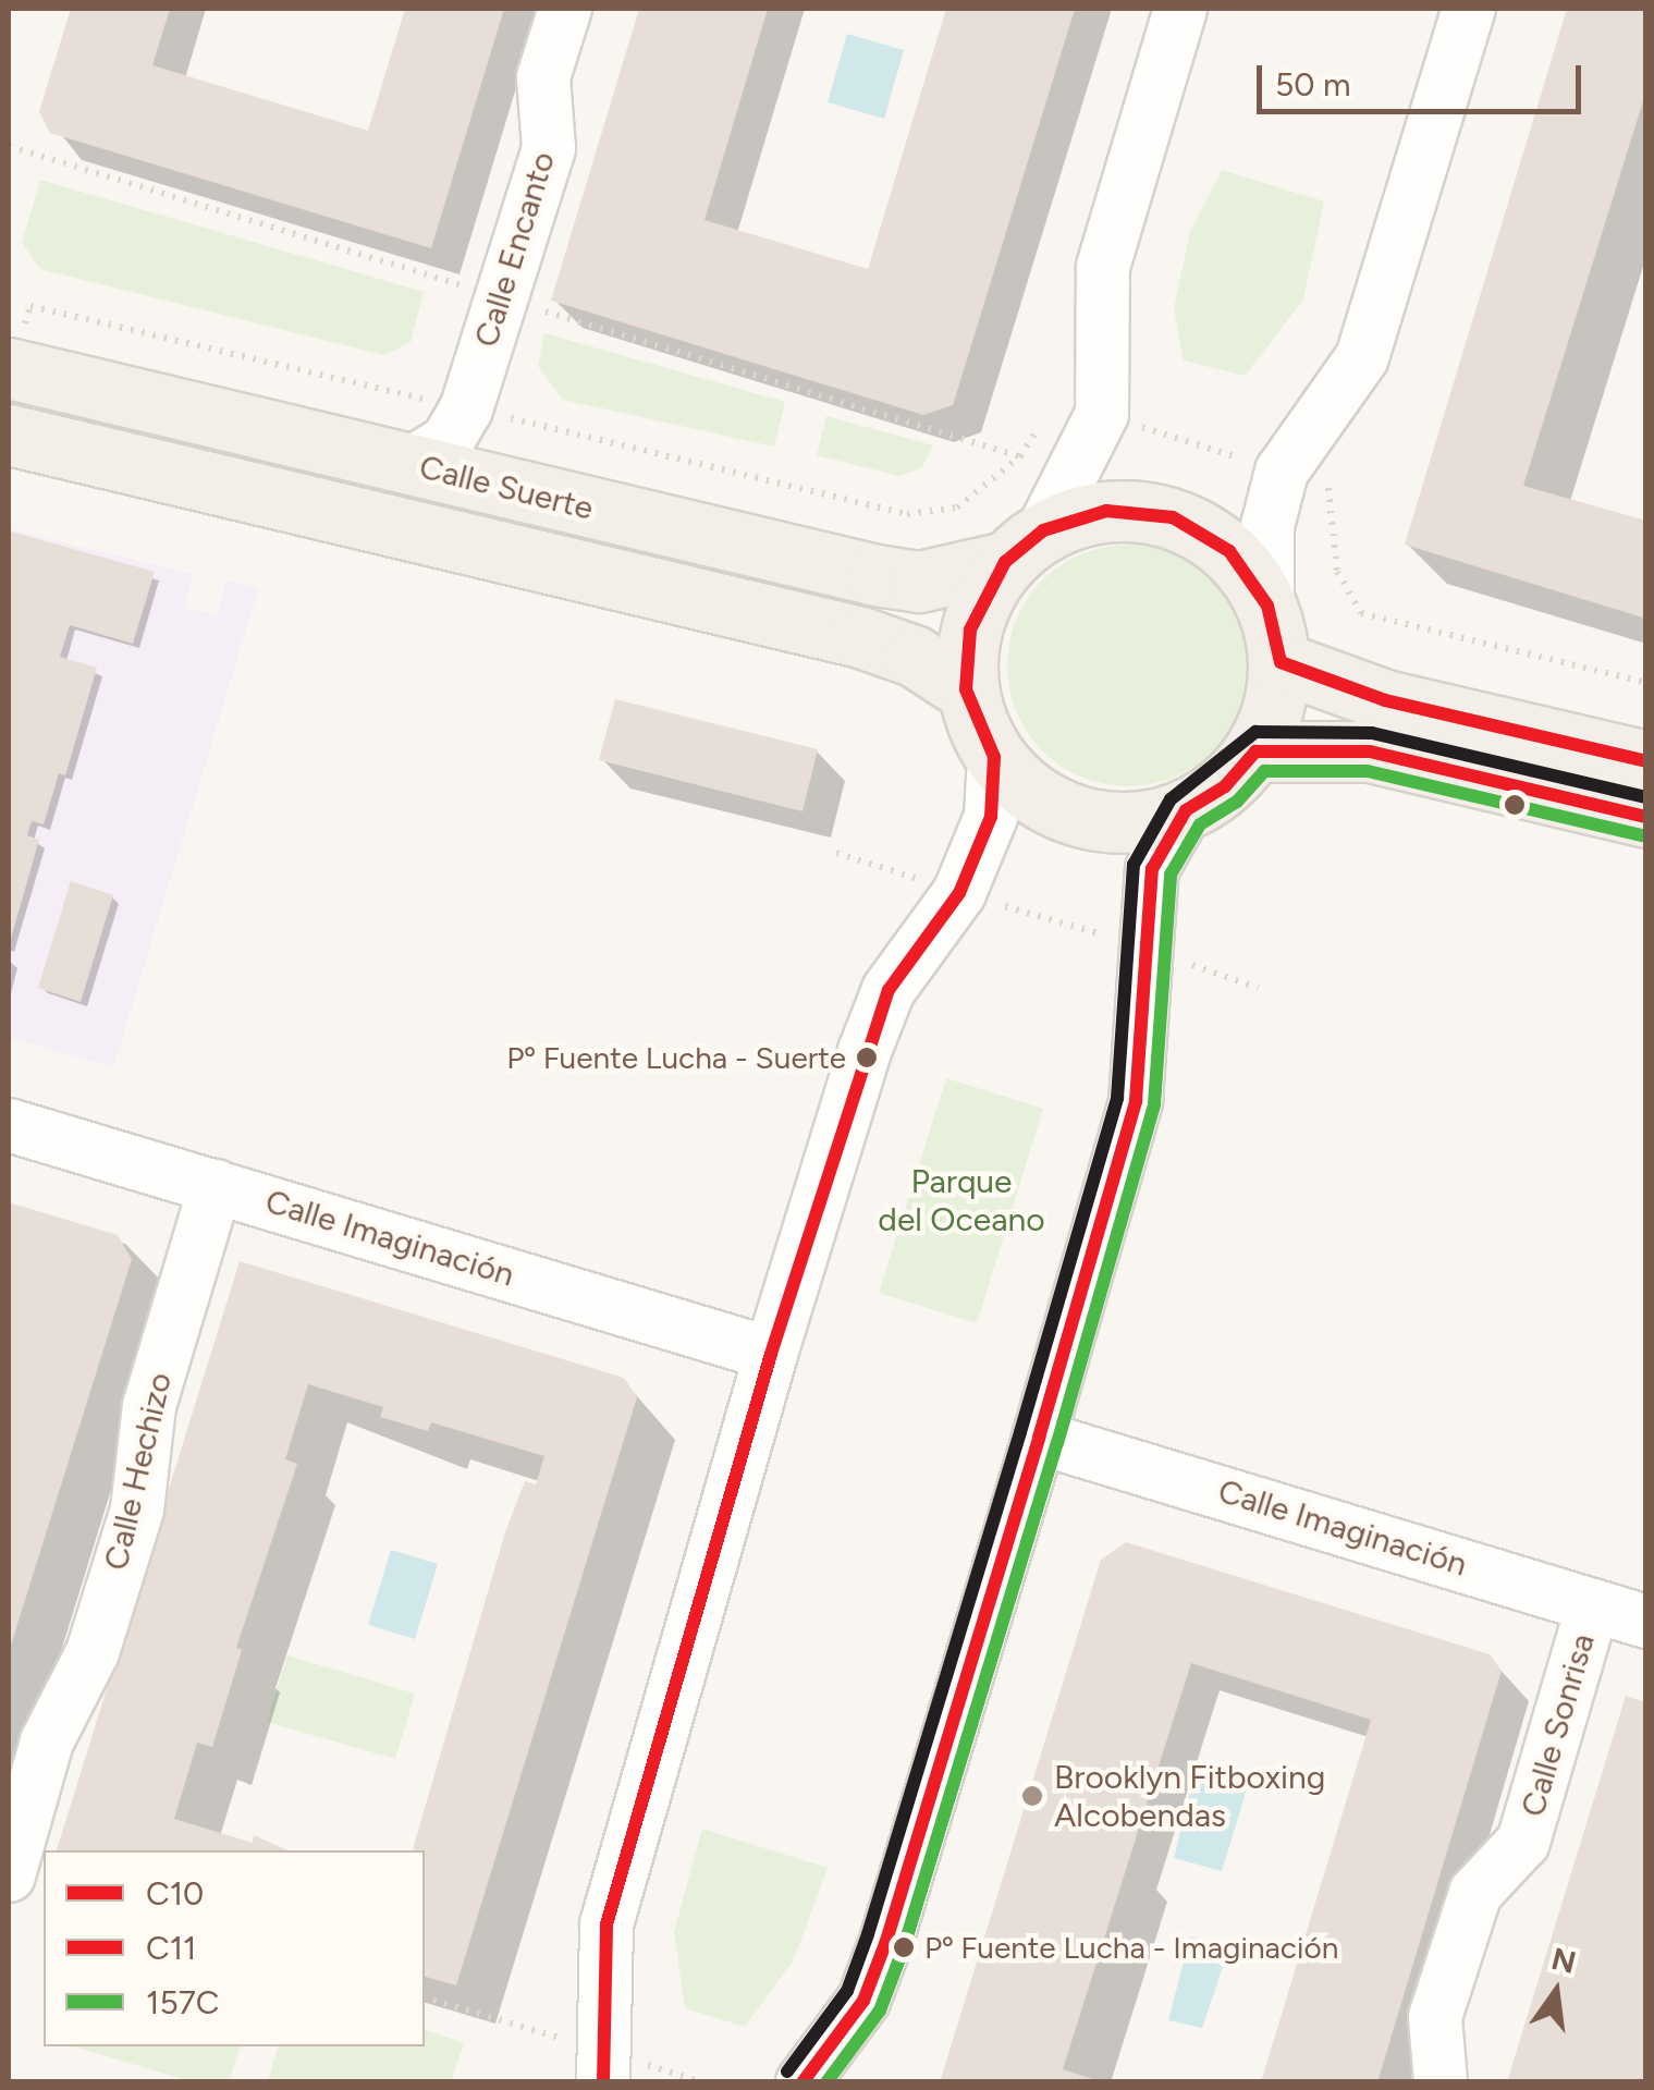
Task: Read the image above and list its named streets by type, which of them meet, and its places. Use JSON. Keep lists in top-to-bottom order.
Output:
{
  "streets": {
    "main road": ["Calle Suerte"],
    "street": [
      "Calle Encanto",
      "Calle Imaginación",
      "Calle Hechizo",
      "Calle Sonrisa"
    ]
  },
  "crossings": [
    ["Calle Encanto", "Calle Suerte"],
    ["Calle Imaginación", "Calle Hechizo"],
    ["Calle Imaginación", "Calle Sonrisa"]
  ],
  "parks": ["Parque del Oceano"],
  "places": ["Pº Fuente Lucha - Suerte", "Brooklyn Fitboxing Alcobendas", "Pº Fuente Lucha - Imaginación"],
  "lines": ["transit line C10", "transit line C11", "transit line 157C"],
  "legend": ["C10", "C11", "157C"],
  "scale_bar": "50 m",
  "north": "top"
}
